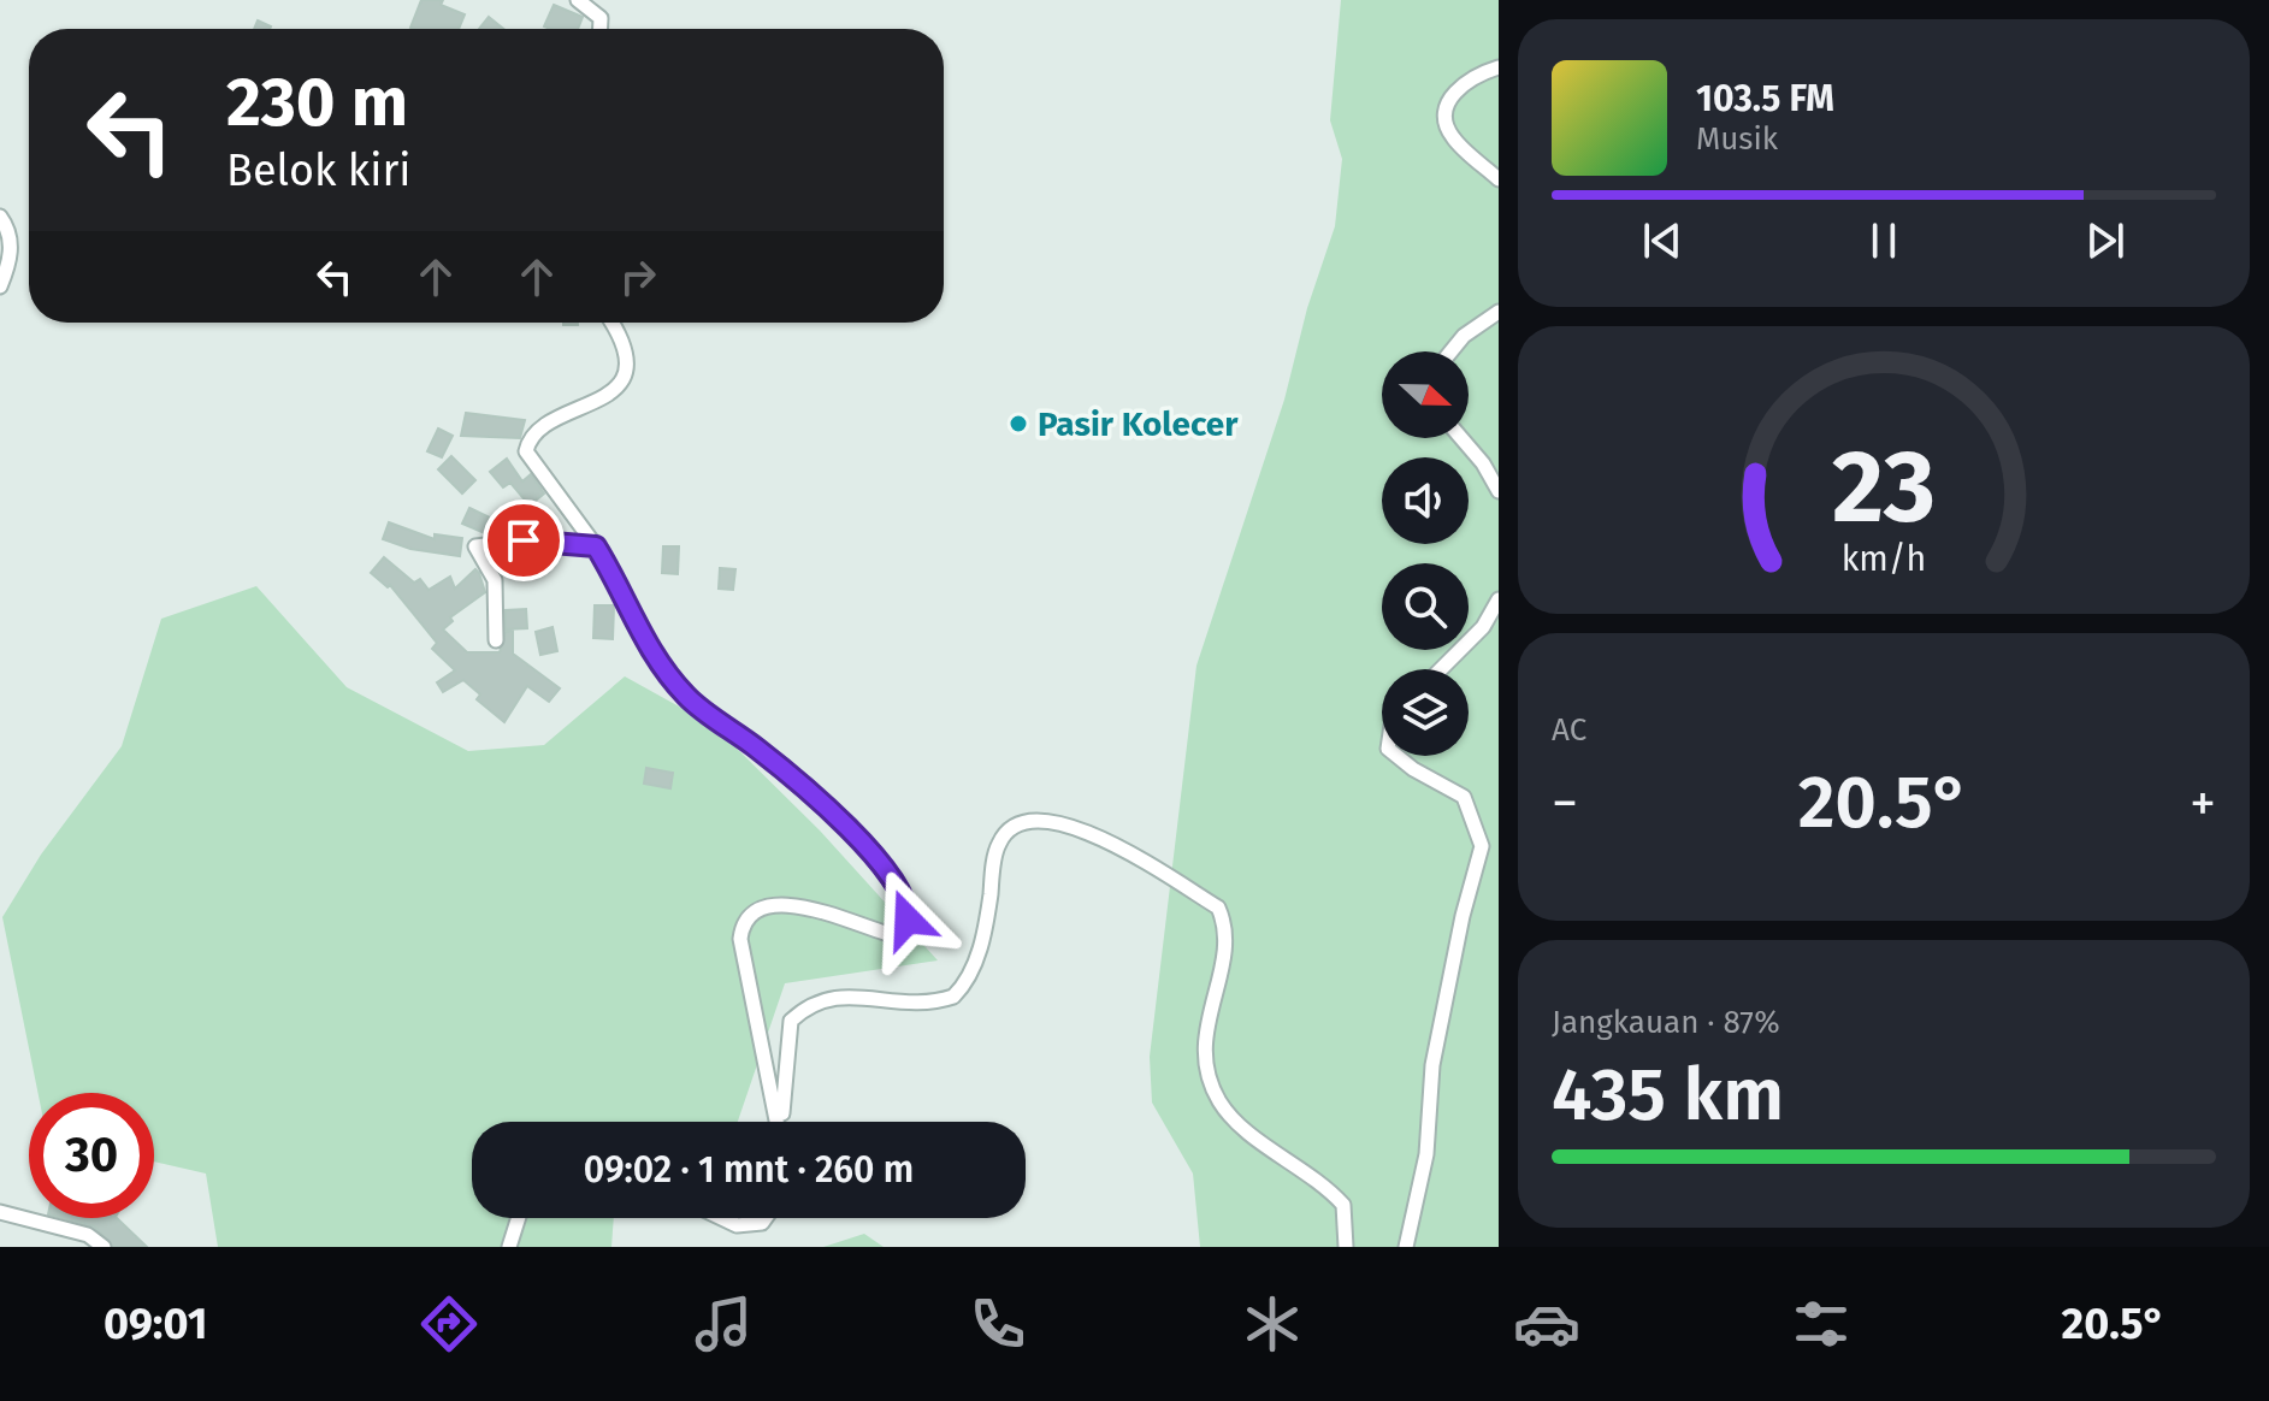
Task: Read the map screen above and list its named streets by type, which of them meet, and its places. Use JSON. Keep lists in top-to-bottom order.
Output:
{
  "places": ["Pasir Kolecer"],
  "north": "right",
  "page": {
    "turn": ["230 m", "Belok kiri"],
    "song": ["103.5 FM", "Musik"],
    "tile": [
      "AC",
      ["Jangkauan · 87%", "435 km"]
    ],
    "heat": ["−", "20.5°", "+"],
    "limit": "30",
    "trip": "09:02 · 1 mnt · 260 m",
    "tabs": ["09:01", "20.5°"],
    "gauge": ["23", "km/h"]
  }
}
